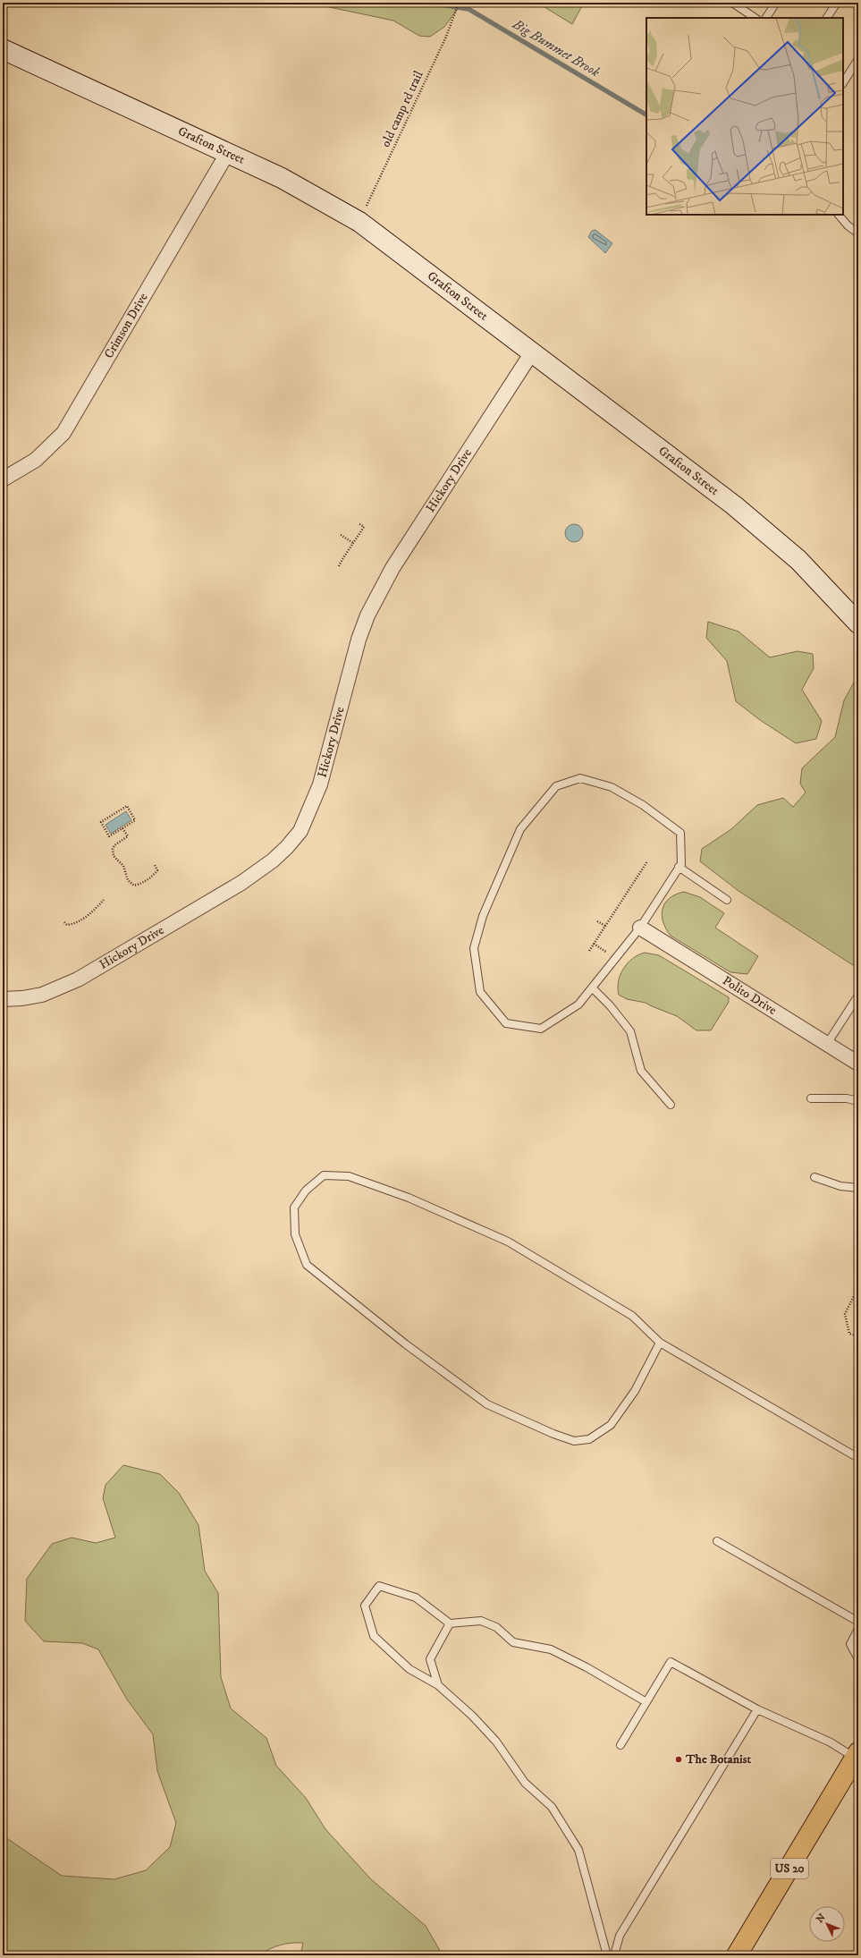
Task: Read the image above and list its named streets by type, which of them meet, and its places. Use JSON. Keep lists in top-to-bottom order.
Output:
{
  "streets": {
    "main road": ["US 20"],
    "street": [
      "Grafton Street",
      "Crimson Drive",
      "Hickory Drive",
      "Polito Drive"
    ],
    "path": ["old camp rd trail"]
  },
  "crossings": [
    ["old camp rd trail", "Grafton Street"],
    ["Grafton Street", "Crimson Drive"],
    ["Grafton Street", "Hickory Drive"]
  ],
  "water": ["Big Bummet Brook"],
  "places": ["The Botanist"],
  "north": "top left"
}
